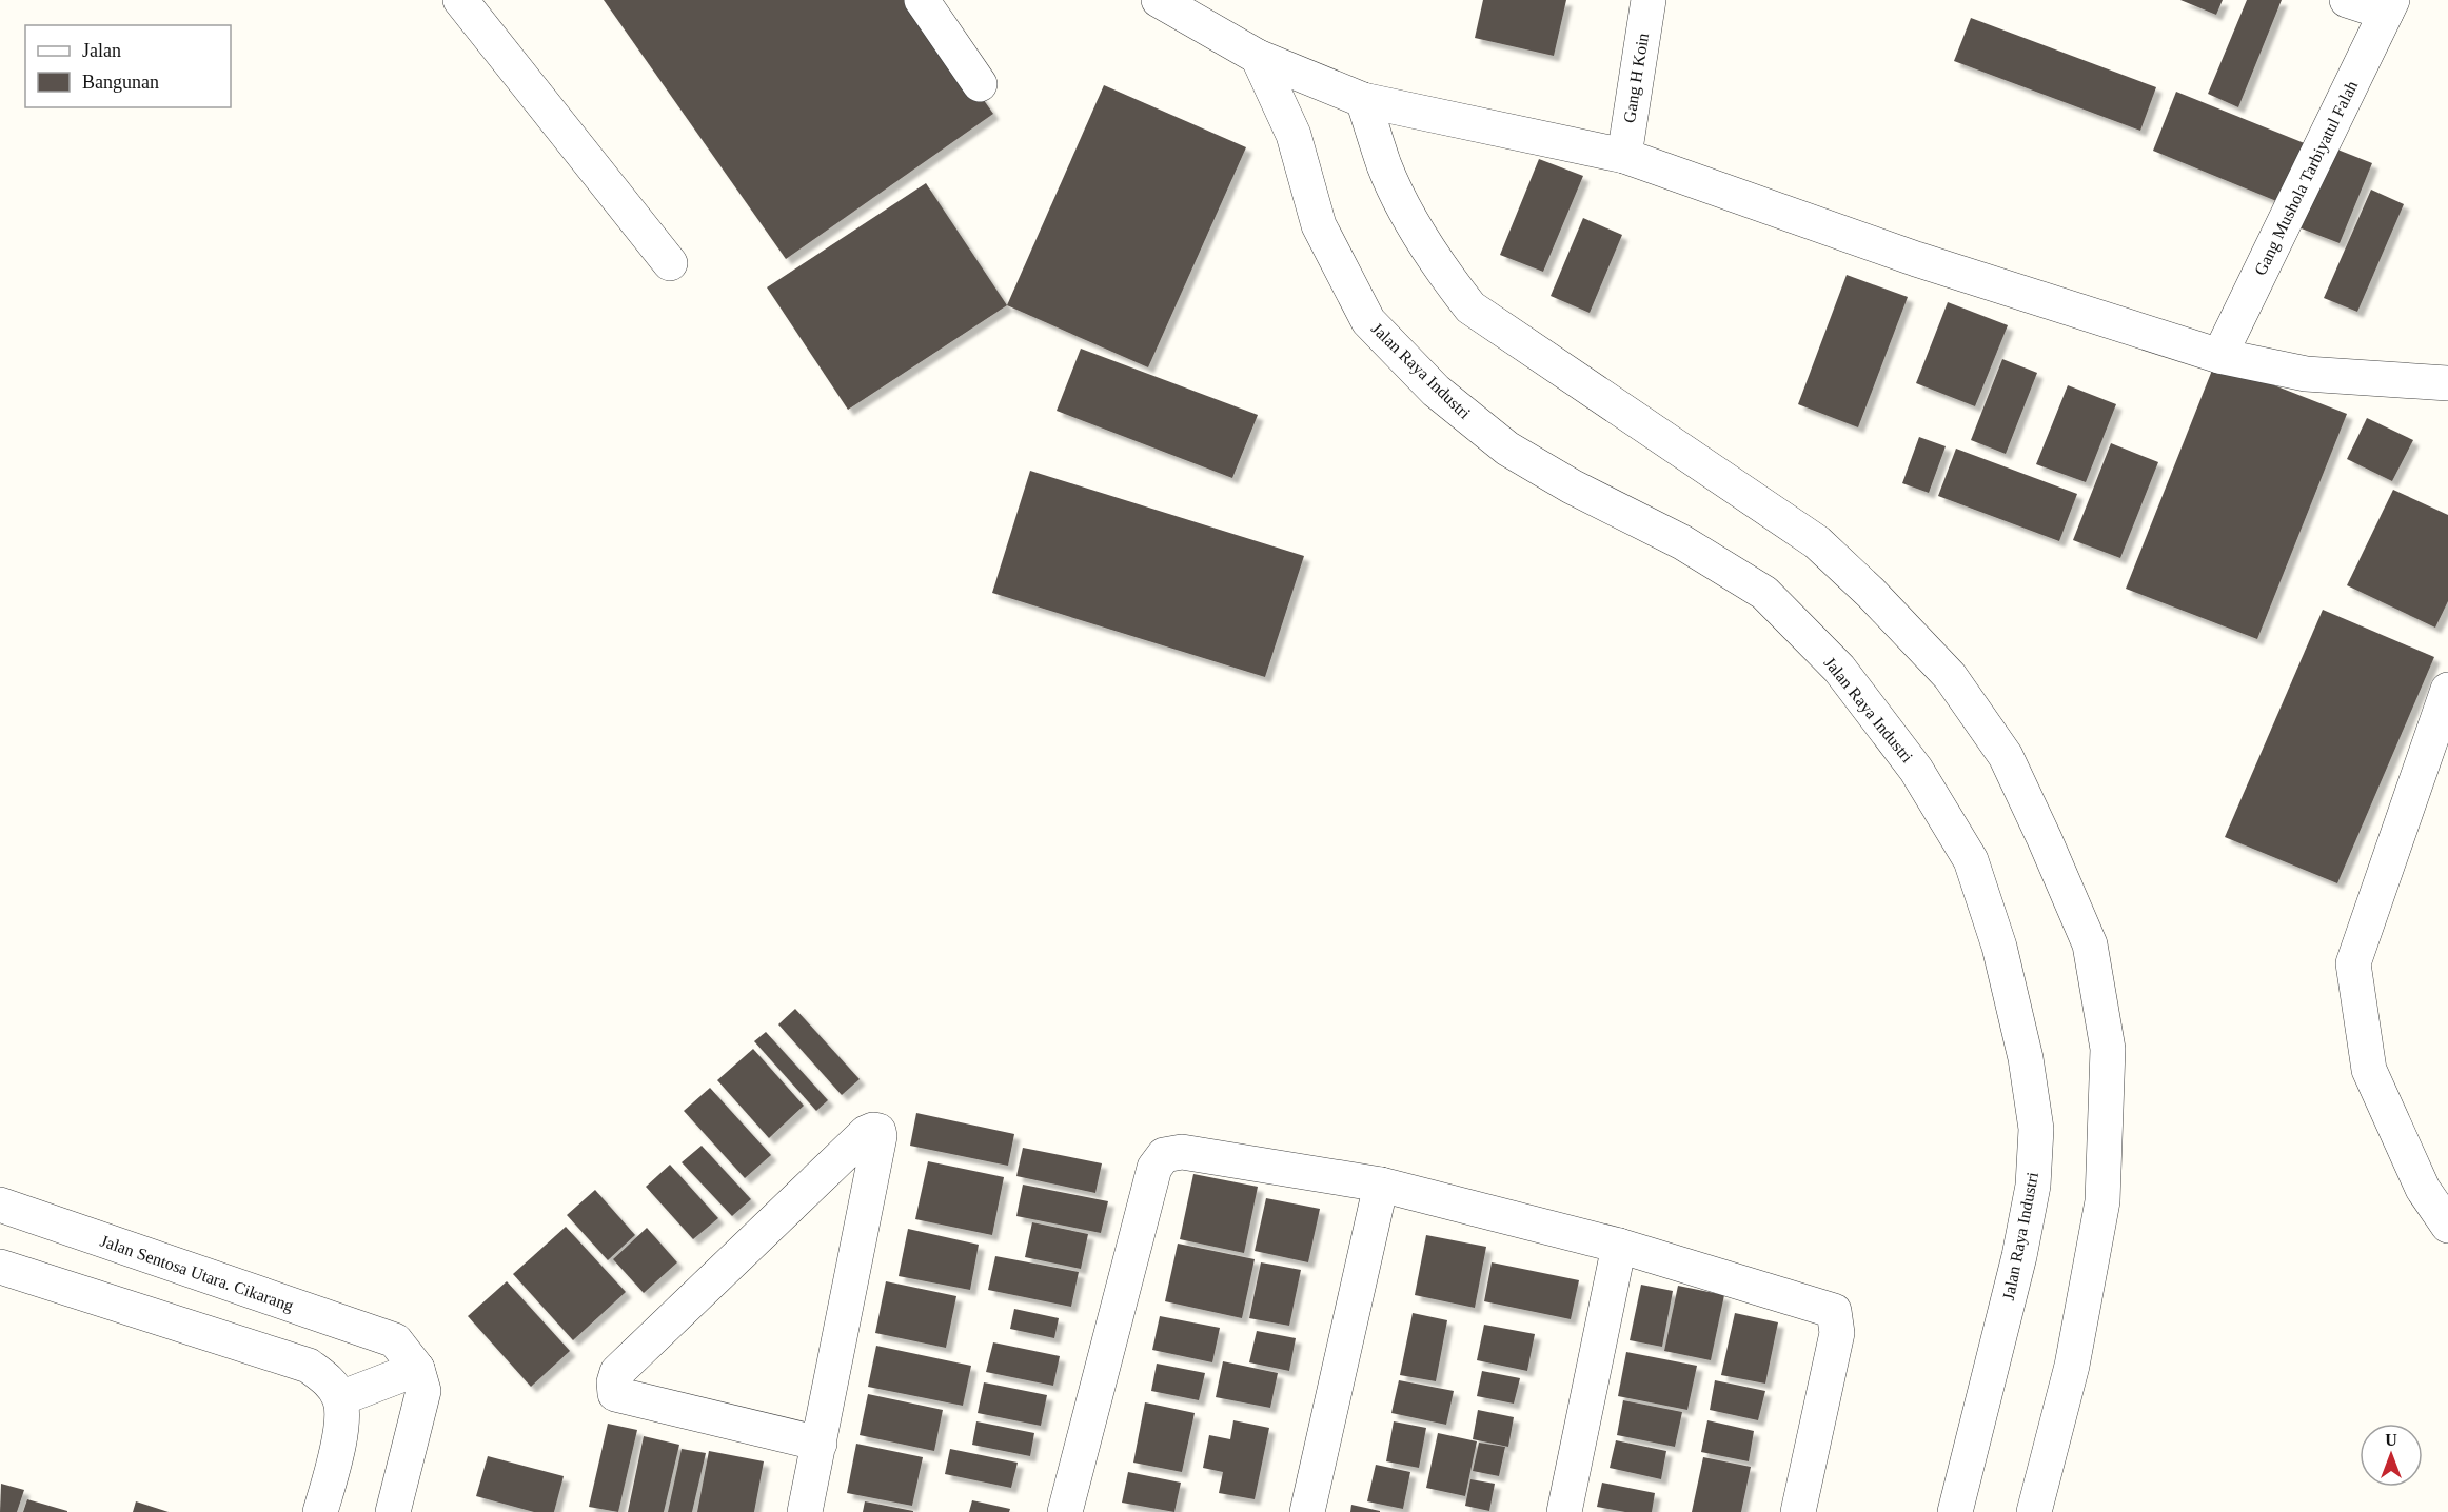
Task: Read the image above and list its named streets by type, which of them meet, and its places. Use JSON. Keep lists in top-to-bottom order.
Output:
{
  "streets": {
    "street": [
      "Gang H Koin",
      "Gang Mushola Tarbiyatul Falah",
      "Jalan Raya Industri",
      "Jalan Sentosa Utara. Cikarang"
    ]
  },
  "legend": ["Jalan", "Bangunan"],
  "north": "top"
}
